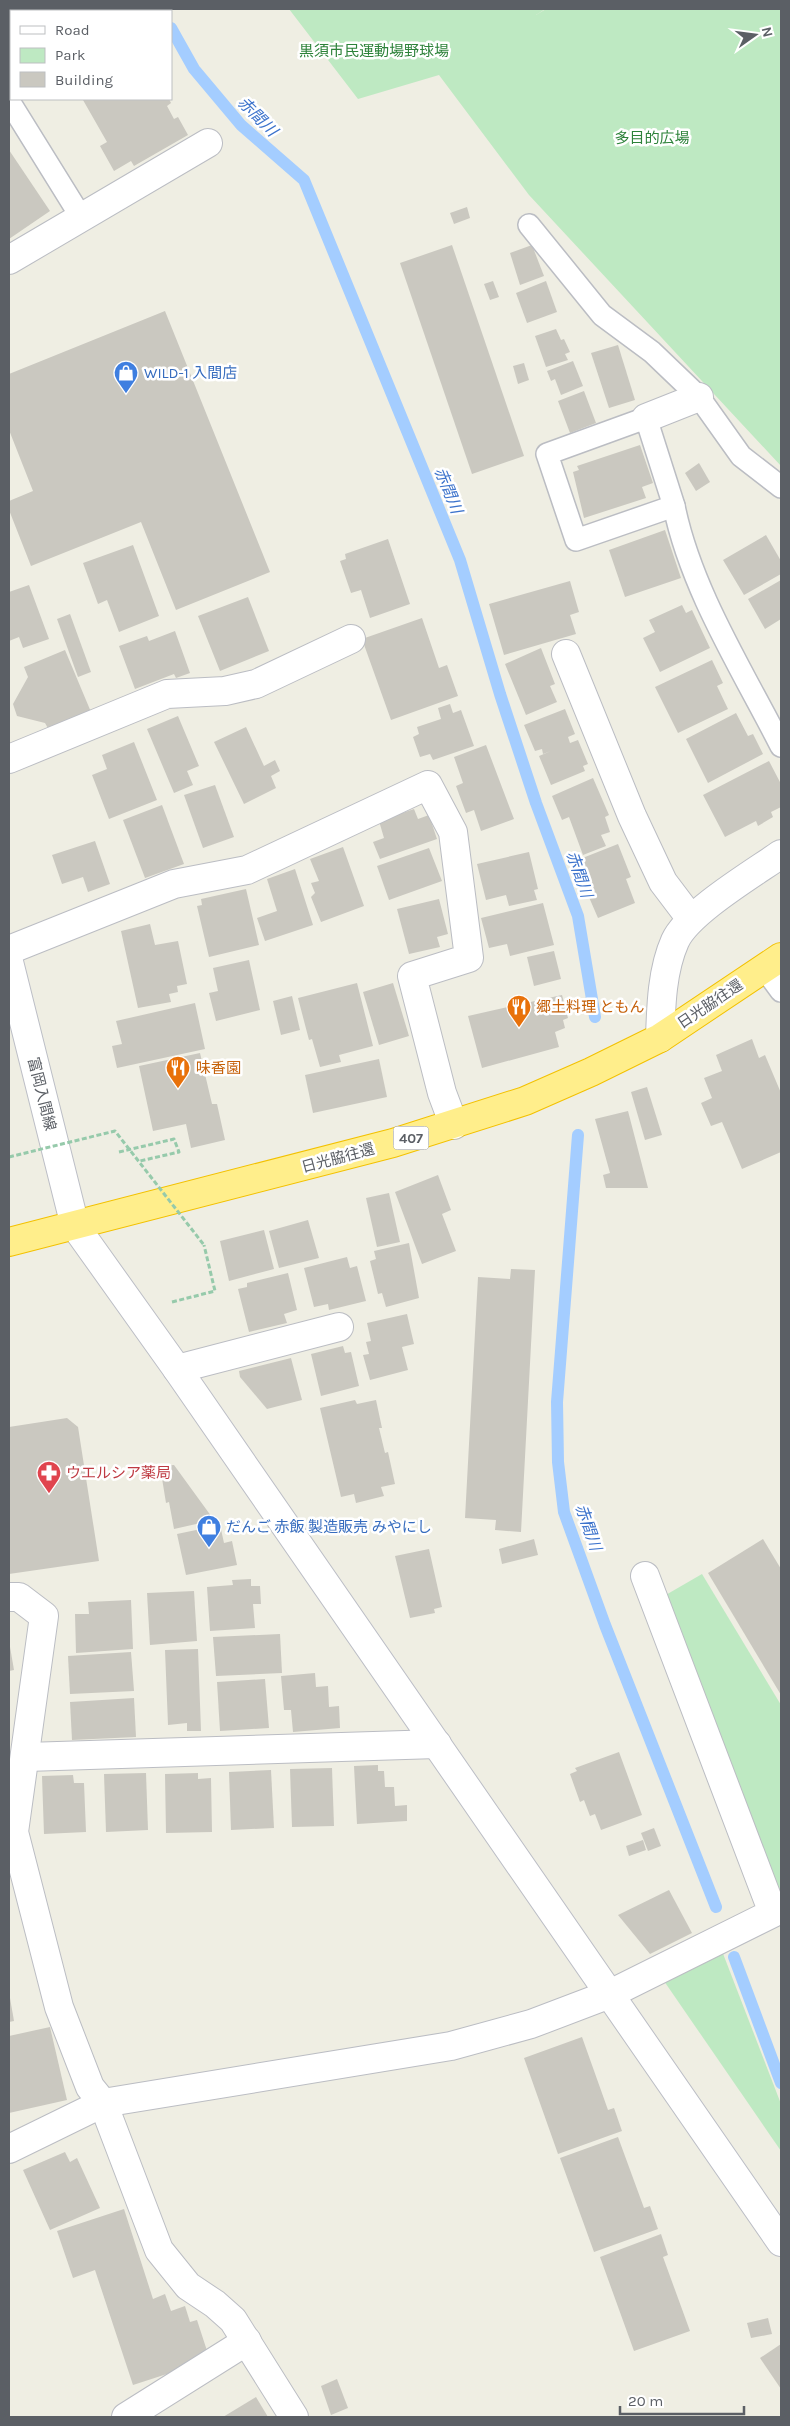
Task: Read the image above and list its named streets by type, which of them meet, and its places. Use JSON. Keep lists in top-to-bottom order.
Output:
{
  "streets": {
    "highway": ["日光脇往還", "407"],
    "street": ["富岡入間線"]
  },
  "crossings": [
    ["日光脇往還", "富岡入間線"]
  ],
  "water": ["赤間川"],
  "parks": ["黒須市民運動場野球場", "多目的広場"],
  "places": {
    "shop": ["WILD-1 入間店", "だんご 赤飯 製造販売 みやにし"],
    "restaurant": ["郷土料理 ともん", "味香園"],
    "pharmacy": ["ウエルシア薬局"]
  },
  "legend": ["Road", "Park", "Building"],
  "scale_bar": "20 m",
  "north": "right"
}
